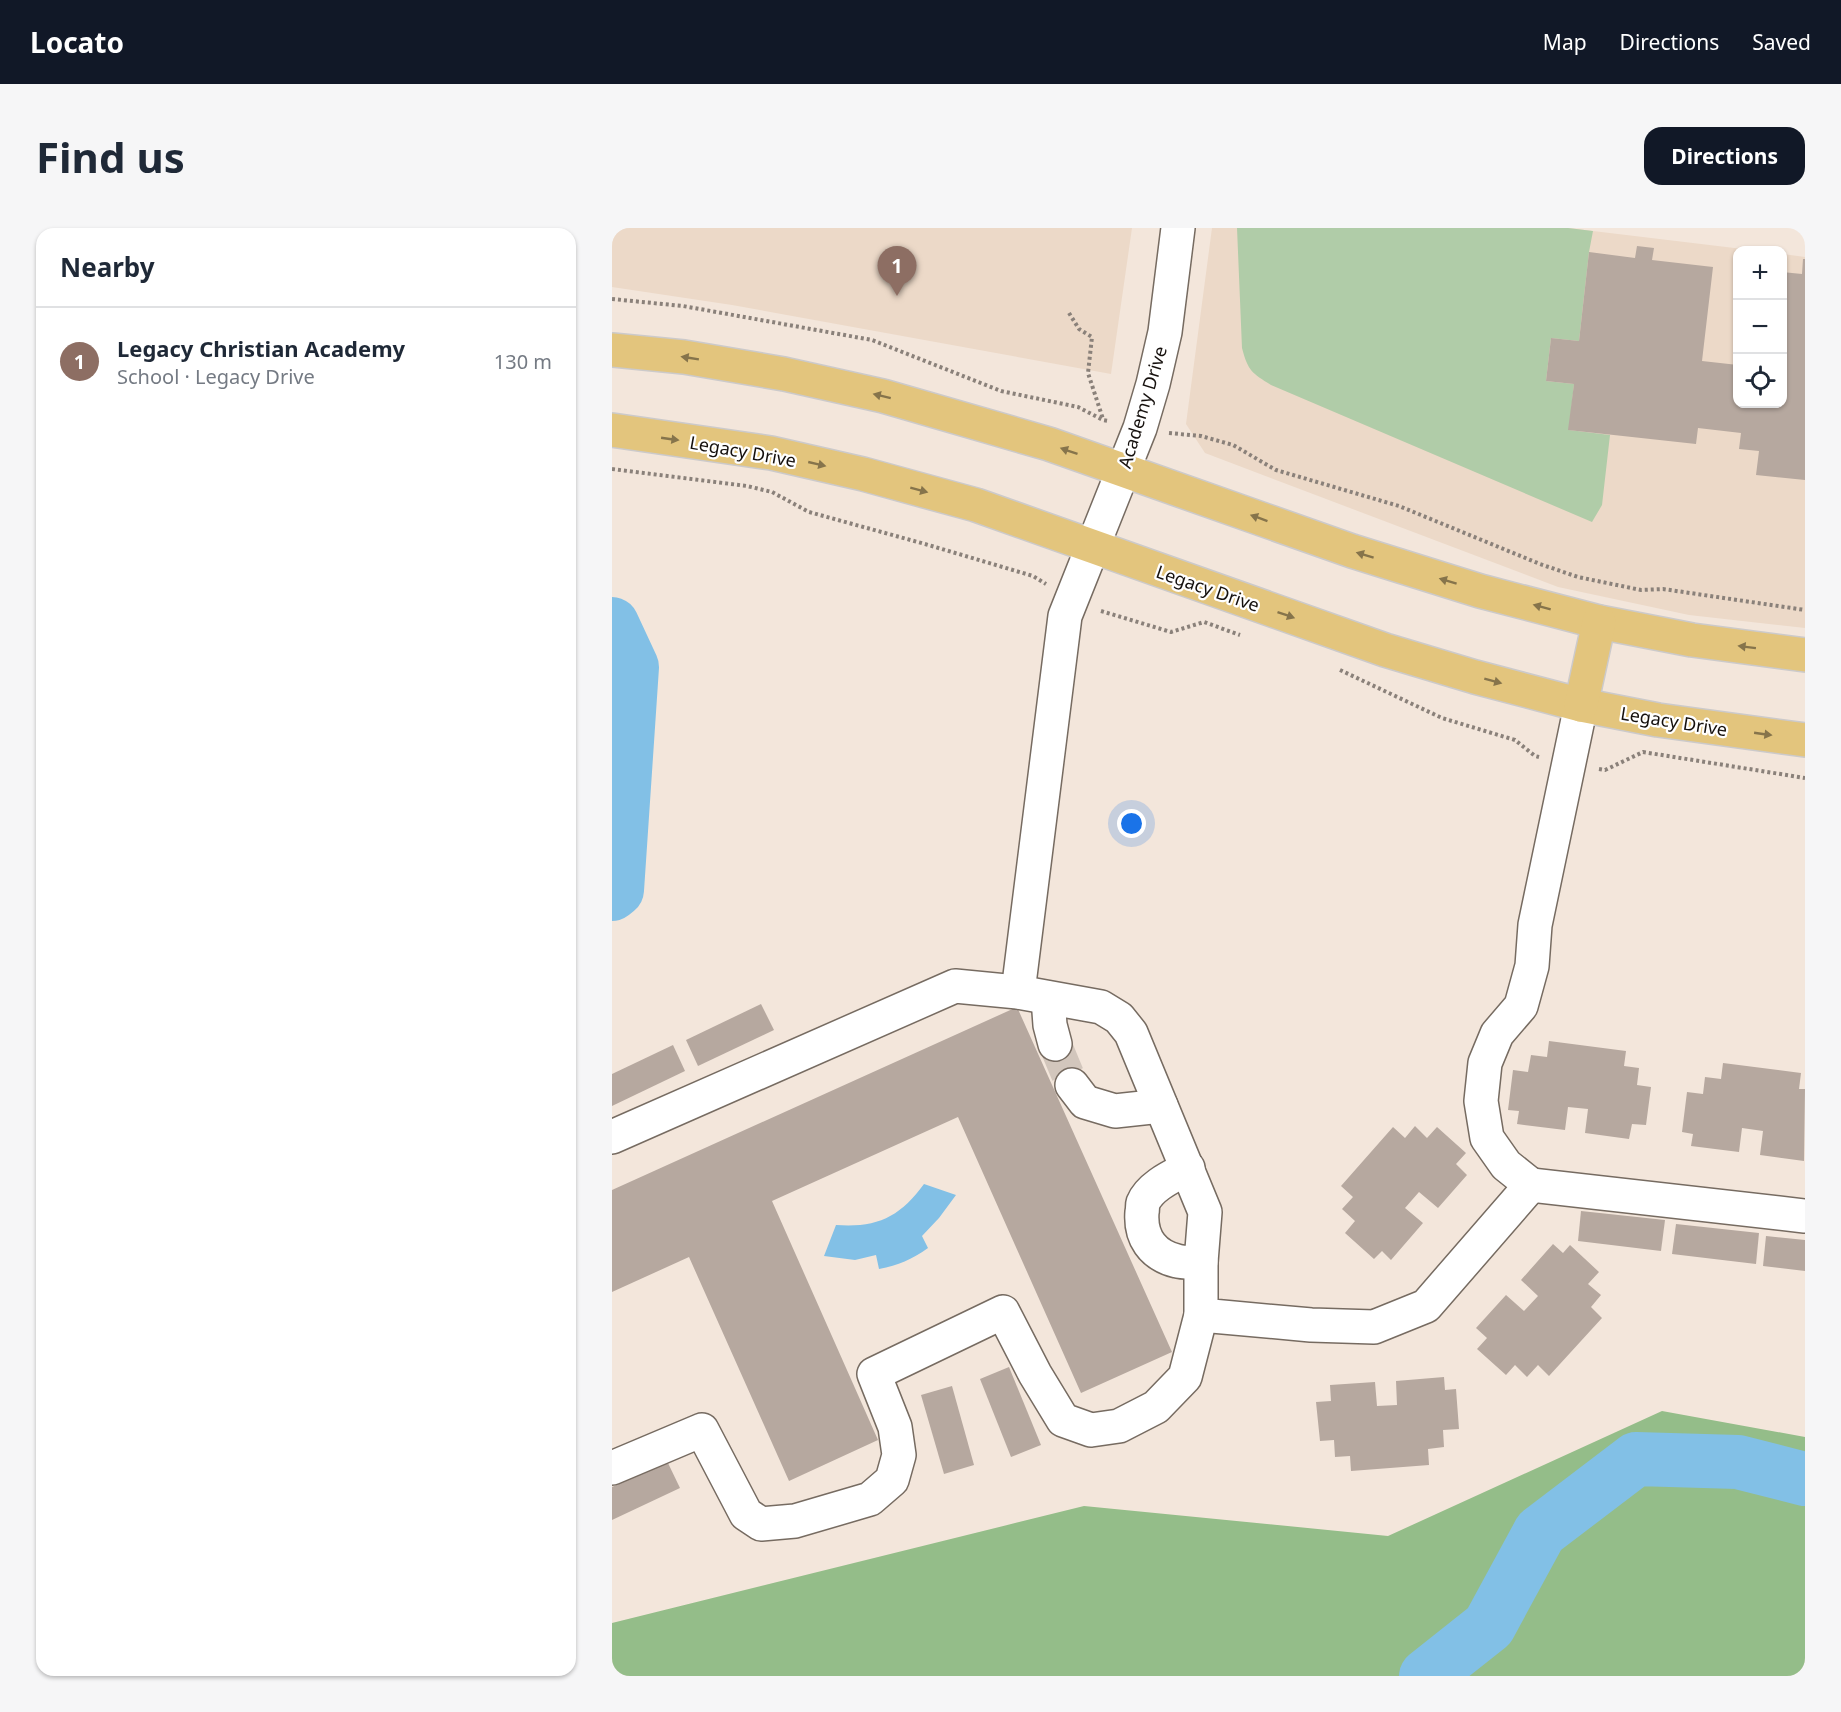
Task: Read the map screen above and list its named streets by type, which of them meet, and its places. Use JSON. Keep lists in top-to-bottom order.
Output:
{
  "streets": {
    "main road": ["Legacy Drive"],
    "street": ["Academy Drive"]
  },
  "crossings": [
    ["Academy Drive", "Legacy Drive"]
  ],
  "page": {
    "header": "Locato",
    "nav": ["Map", "Directions", "Saved"],
    "buttons": "Directions",
    "title": "Find us",
    "heading": "Nearby",
    "map_buttons": ["+", "−"],
    "pins": "1",
    "list": [
      {
        "mark": "1",
        "name": "Legacy Christian Academy",
        "note": "School · Legacy Drive",
        "value": "130 m"
      }
    ]
  }
}
